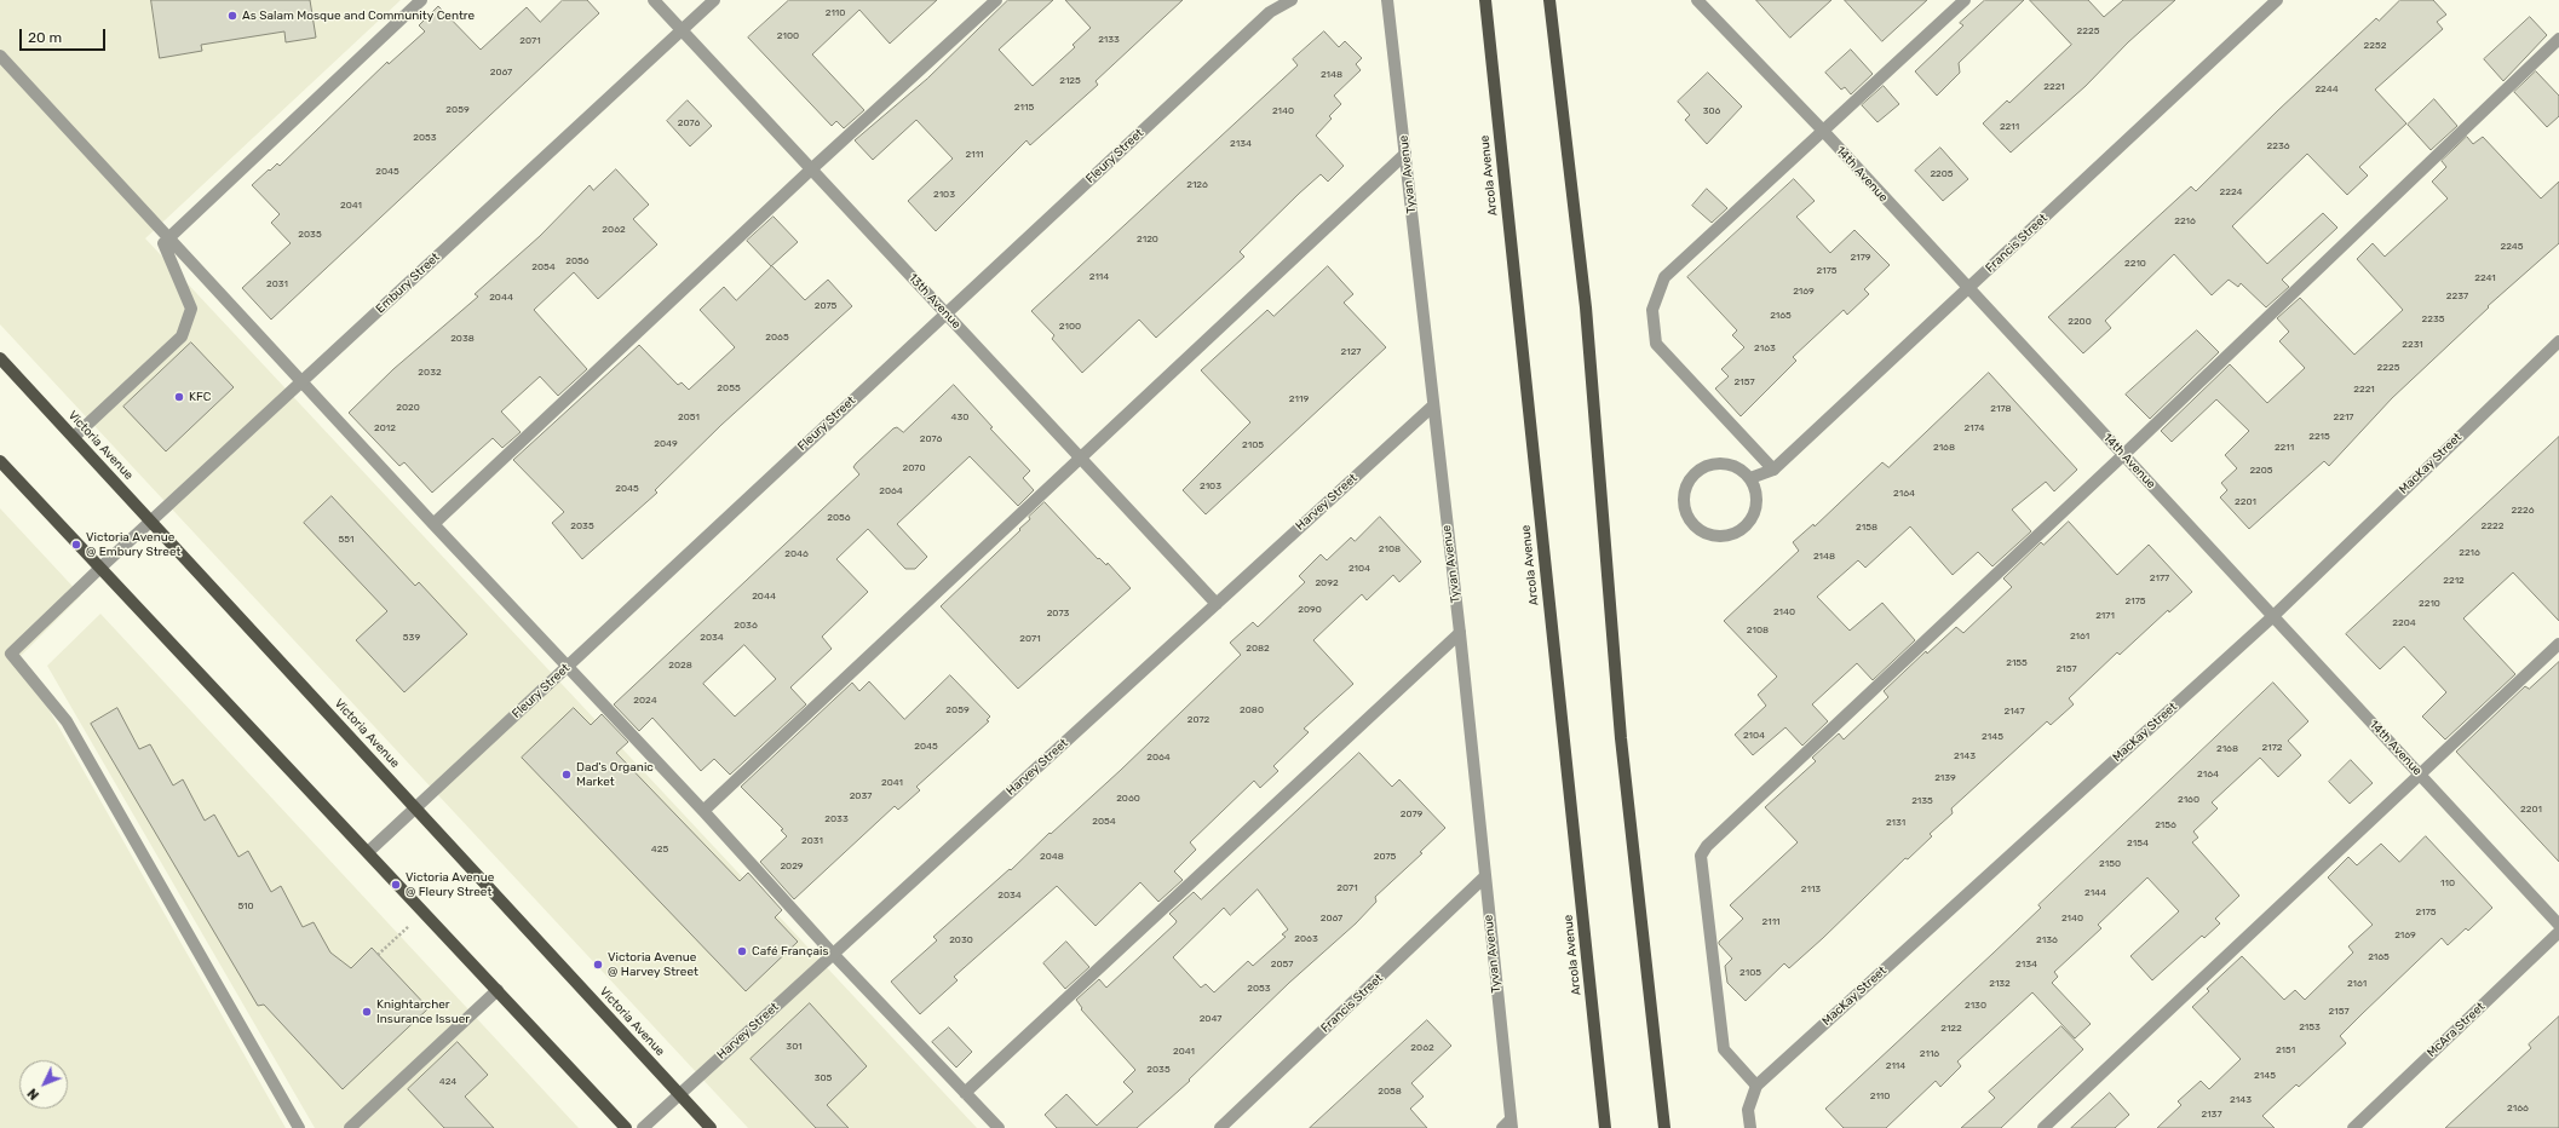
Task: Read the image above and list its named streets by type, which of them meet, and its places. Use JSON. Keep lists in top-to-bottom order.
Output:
{
  "streets": {
    "main road": ["Arcola Avenue", "Victoria Avenue"],
    "street": [
      "Fleury Street",
      "Tyvan Avenue",
      "14th Avenue",
      "Francis Street",
      "Embury Street",
      "13th Avenue",
      "MacKay Street",
      "Harvey Street",
      "McAra Street"
    ]
  },
  "crossings": [
    ["Fleury Street", "13th Avenue"],
    ["Fleury Street", "Victoria Avenue"],
    ["Tyvan Avenue", "Francis Street"],
    ["Tyvan Avenue", "Harvey Street"],
    ["14th Avenue", "Francis Street"],
    ["14th Avenue", "MacKay Street"],
    ["Embury Street", "13th Avenue"],
    ["Embury Street", "Victoria Avenue"],
    ["13th Avenue", "Harvey Street"],
    ["Victoria Avenue", "Harvey Street"]
  ],
  "places": [
    "As Salam Mosque and Community Centre",
    "KFC",
    "Victoria Avenue @ Embury Street",
    "Dad's Organic Market",
    "Victoria Avenue @ Fleury Street",
    "Café Français",
    "Victoria Avenue @ Harvey Street",
    "Knightarcher Insurance Issuer"
  ],
  "house_numbers": [
    "2110",
    "2225",
    "2100",
    "2133",
    "2071",
    "2252",
    "2067",
    "2148",
    "2125",
    "2221",
    "2244",
    "2115",
    "2059",
    "2140",
    "306",
    "2076",
    "2211",
    "2053",
    "2134",
    "2236",
    "2111",
    "2045",
    "2205",
    "2126",
    "2224",
    "2103",
    "2041",
    "2216",
    "2062",
    "2035",
    "2120",
    "2245",
    "2179",
    "2056",
    "2210",
    "2054",
    "2175",
    "2114",
    "2241",
    "2031",
    "2169",
    "2237",
    "2044",
    "2075",
    "2165",
    "2235",
    "2200",
    "2100",
    "2065",
    "2038",
    "2231",
    "2163",
    "2127",
    "2225",
    "2032",
    "2157",
    "2055",
    "2221",
    "2119",
    "2020",
    "2178",
    "2051",
    "430",
    "2217",
    "2012",
    "2174",
    "2215",
    "2076",
    "2049",
    "2105",
    "2168",
    "2211",
    "2070",
    "2205",
    "2103",
    "2045",
    "2064",
    "2164",
    "2201",
    "2226",
    "2056",
    "2035",
    "2222",
    "2158",
    "551",
    "2108",
    "2216",
    "2046",
    "2148",
    "2104",
    "2177",
    "2212",
    "2092",
    "2044",
    "2175",
    "2210",
    "2090",
    "2140",
    "2073",
    "2171",
    "2204",
    "2036",
    "2108",
    "2161",
    "539",
    "2034",
    "2071",
    "2082",
    "2155",
    "2028",
    "2157",
    "2024",
    "2059",
    "2080",
    "2147",
    "2072",
    "2104",
    "2145",
    "2045",
    "2172",
    "2168",
    "2143",
    "2064",
    "2164",
    "2139",
    "2041",
    "2037",
    "2060",
    "2160",
    "2135",
    "2201",
    "2079",
    "2033",
    "2054",
    "2131",
    "2156",
    "2031",
    "2154",
    "425",
    "2048",
    "2075",
    "2150",
    "2029",
    "110",
    "2071",
    "2113",
    "2144",
    "2034",
    "510",
    "2175",
    "2067",
    "2140",
    "2111",
    "2169",
    "2063",
    "2030",
    "2136",
    "2165",
    "2057",
    "2134",
    "2105",
    "2132",
    "2161",
    "2053",
    "2130",
    "2157",
    "2047",
    "2153",
    "2122",
    "301",
    "2062",
    "2151",
    "2041",
    "2116",
    "2114",
    "2035",
    "2145",
    "305",
    "424",
    "2058",
    "2110",
    "2143",
    "2166",
    "2137"
  ],
  "scale_bar": "20 m",
  "north": "bottom left"
}
